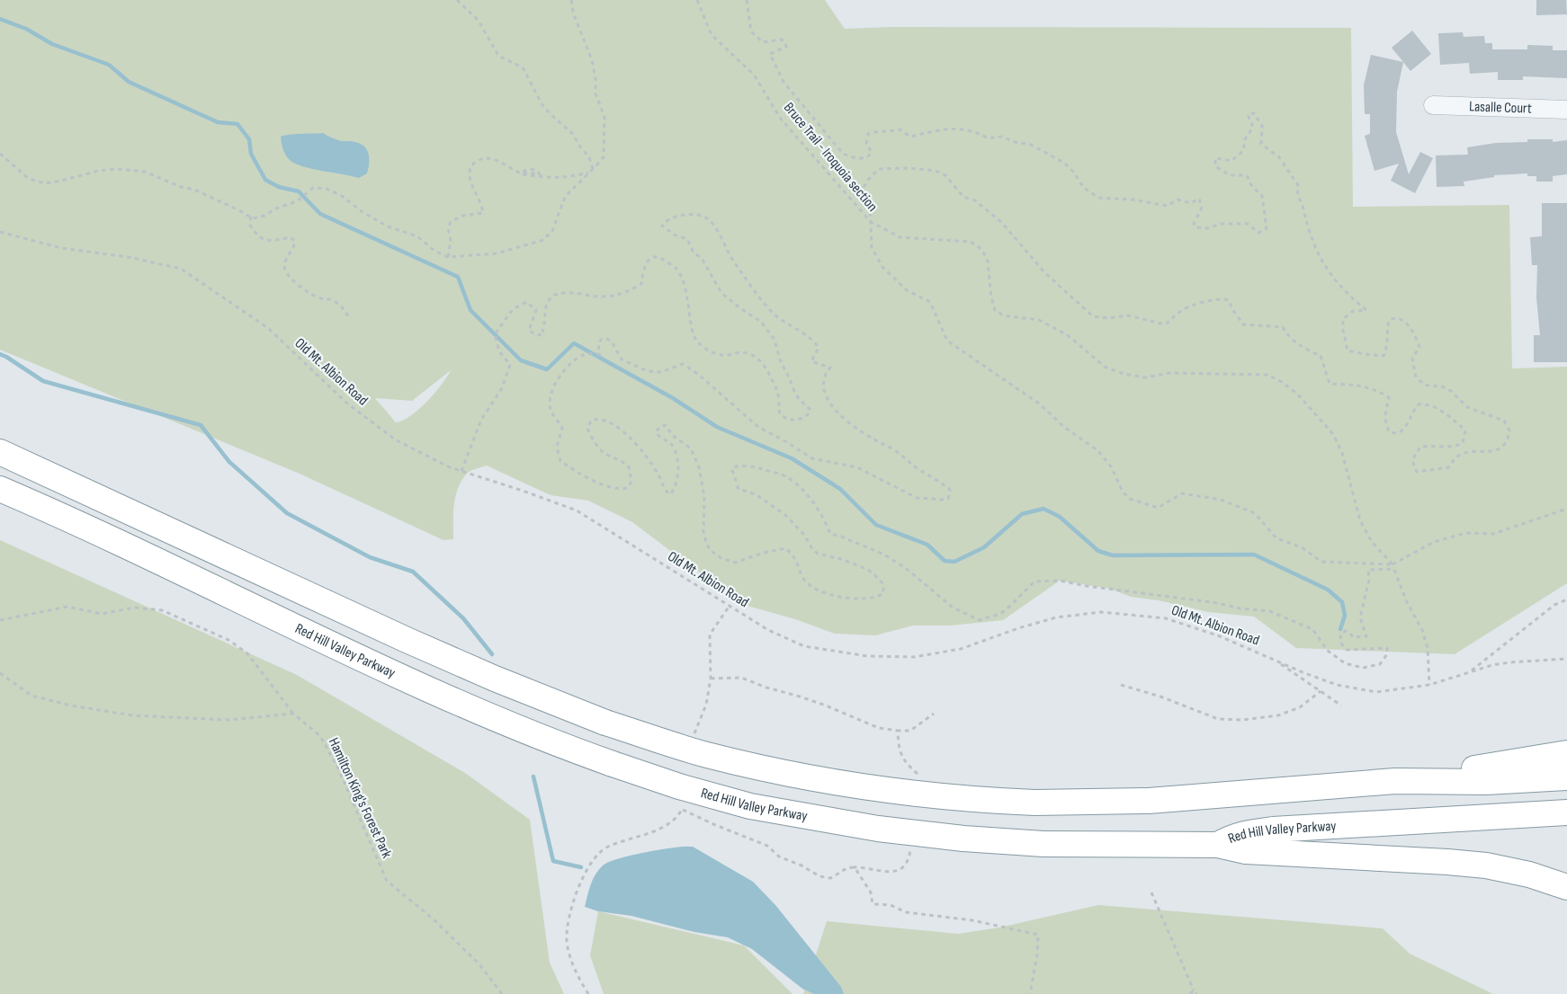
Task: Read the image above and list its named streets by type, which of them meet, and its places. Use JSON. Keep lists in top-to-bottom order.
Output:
{
  "streets": {
    "highway": ["Red Hill Valley Parkway"],
    "street": ["Lasalle Court"],
    "path": ["Bruce Trail - Iroquoia section", "Old Mt. Albion Road", "Hamilton King's Forest Park"]
  }
}
